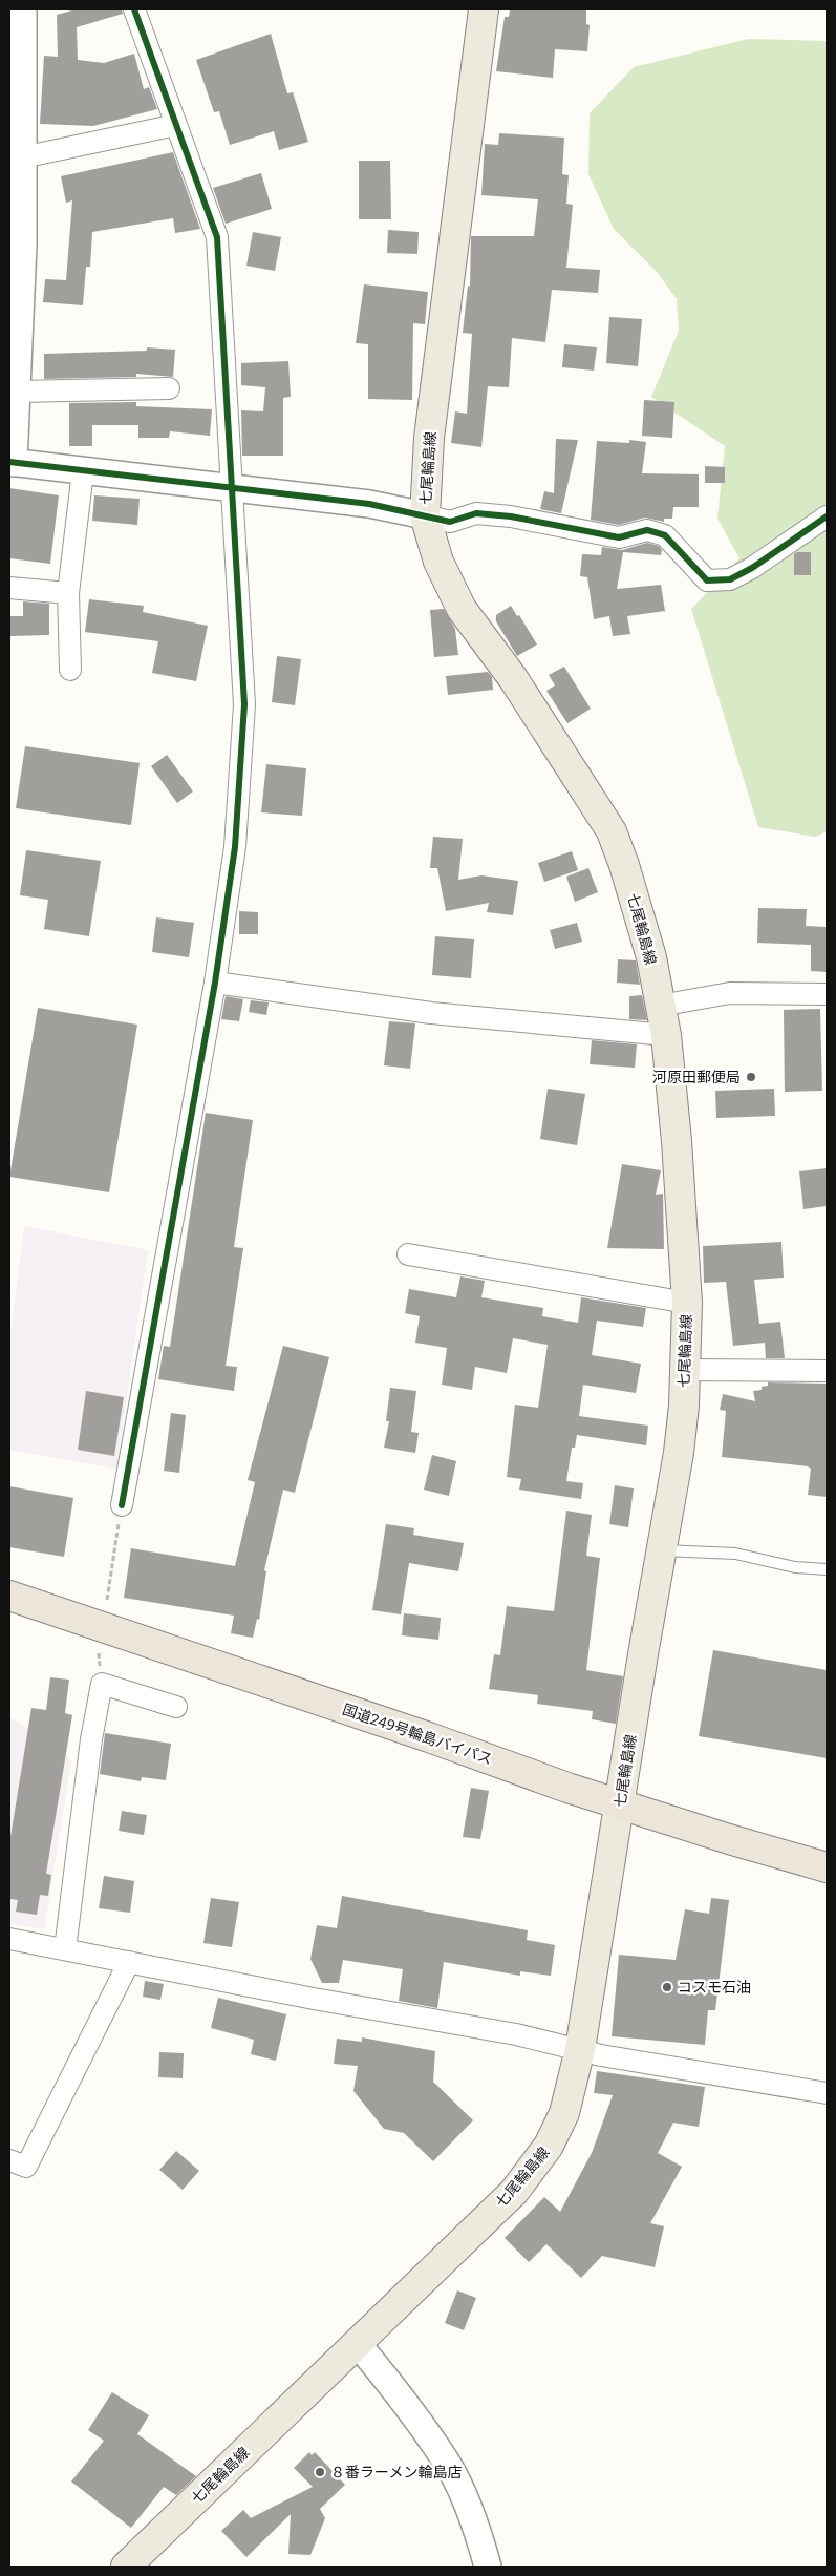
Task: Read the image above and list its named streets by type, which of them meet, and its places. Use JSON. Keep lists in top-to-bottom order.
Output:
{
  "streets": {
    "highway": ["国道249号輪島バイパス"],
    "main road": ["七尾輪島線"]
  },
  "crossings": [
    ["七尾輪島線", "国道249号輪島バイパス"]
  ],
  "places": ["河原田郵便局", "コスモ石油", "８番ラーメン輪島店"]
}
